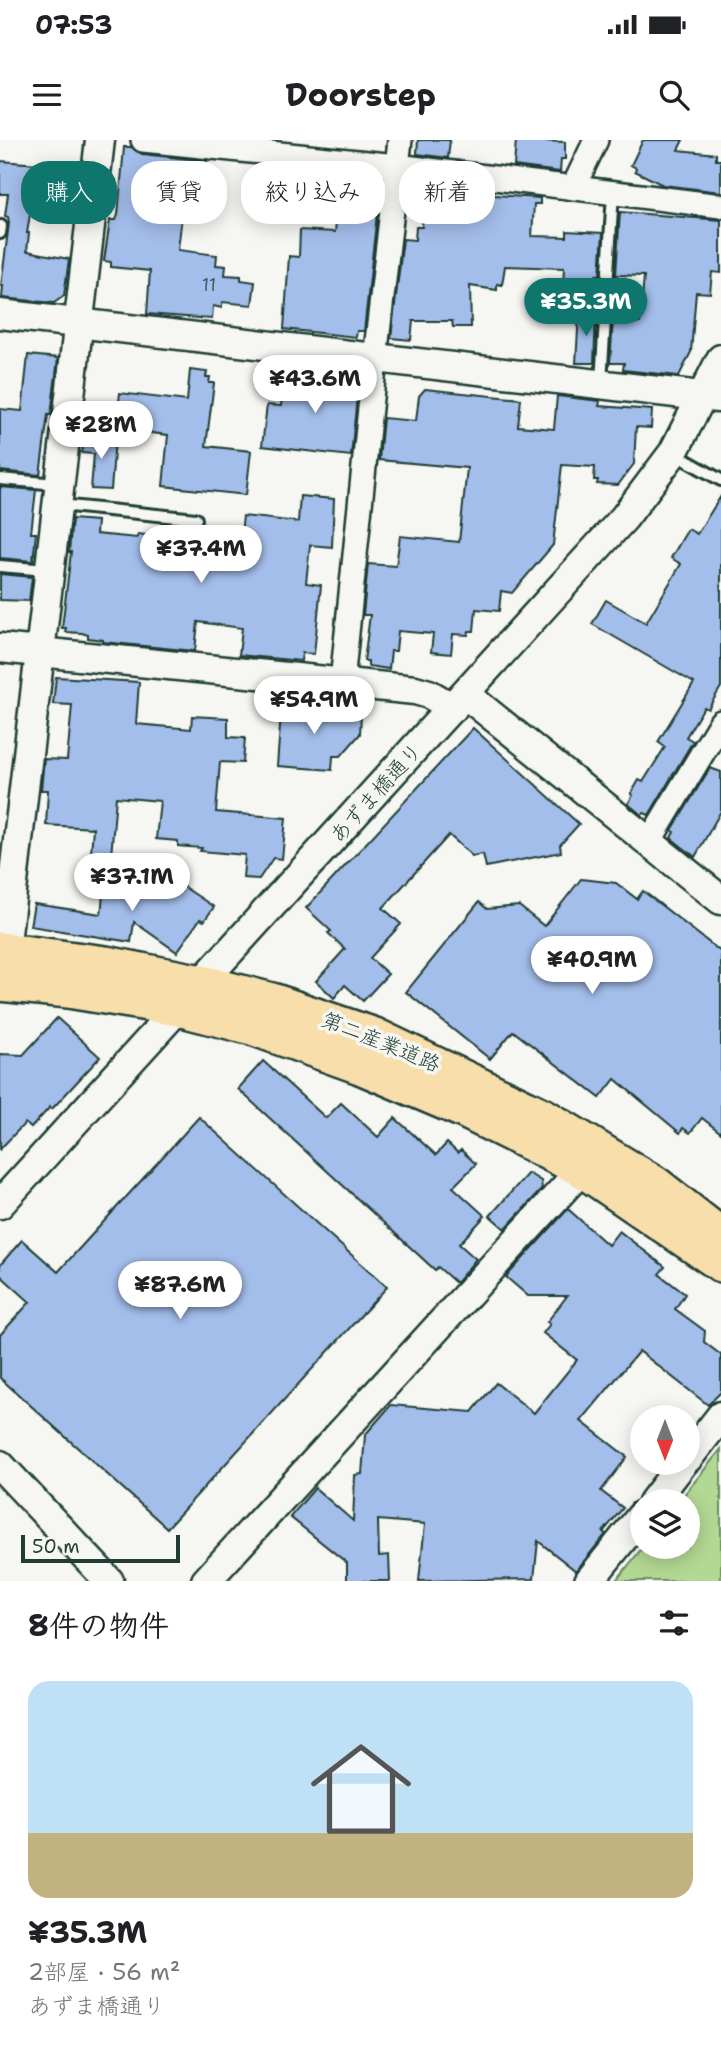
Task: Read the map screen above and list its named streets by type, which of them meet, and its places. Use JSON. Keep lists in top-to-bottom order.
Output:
{
  "streets": {
    "main road": ["第二産業道路"],
    "street": ["あずま橋通り"]
  },
  "crossings": [
    ["あずま橋通り", "第二産業道路"]
  ],
  "house_numbers": ["11"],
  "scale_bar": "50 m",
  "north": "bottom",
  "page": {
    "status": "07:53",
    "header": "Doorstep",
    "chip": [
      "購入",
      "賃貸",
      "絞り込み",
      "新着"
    ],
    "price": [
      "¥35.3M",
      "¥43.6M",
      "¥28M",
      "¥37.4M",
      "¥54.9M",
      "¥37.1M",
      "¥40.9M",
      "¥87.6M"
    ],
    "scale": "50 m",
    "heading": "8件の物件",
    "list": [
      {
        "name": "¥35.3M",
        "note": "2部屋 · 56 m² · あずま橋通り"
      }
    ]
  }
}
